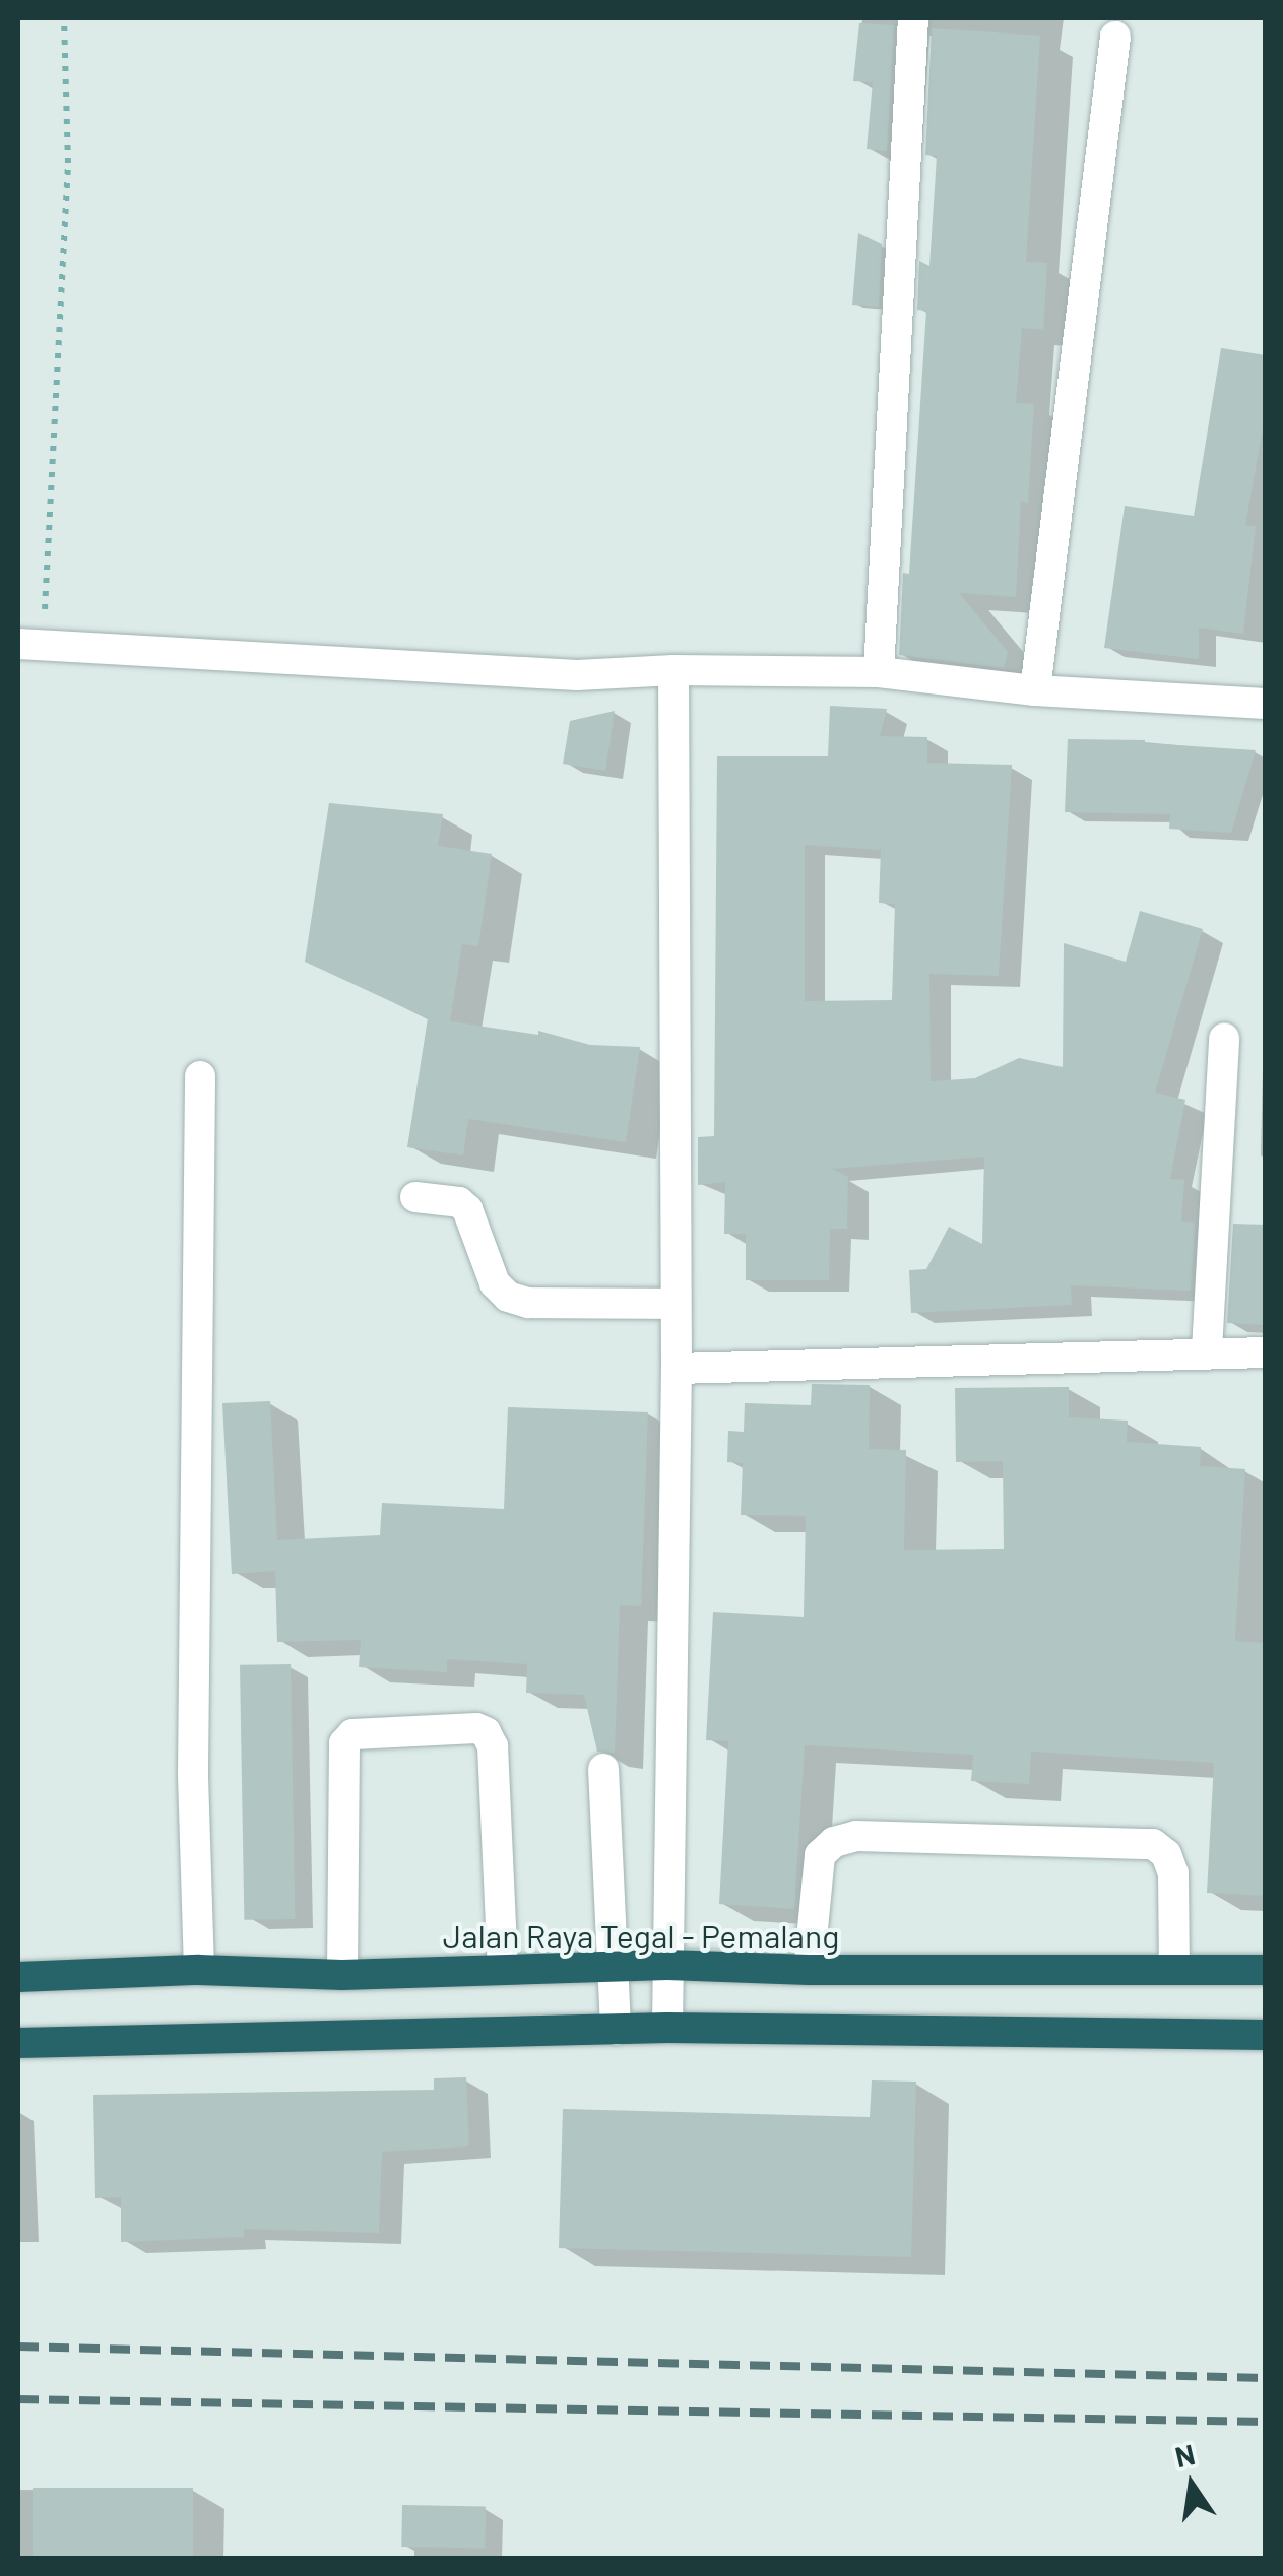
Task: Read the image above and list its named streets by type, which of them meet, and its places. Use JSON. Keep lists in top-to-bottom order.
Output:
{
  "streets": {
    "highway": ["Jalan Raya Tegal - Pemalang"]
  },
  "north": "top"
}
